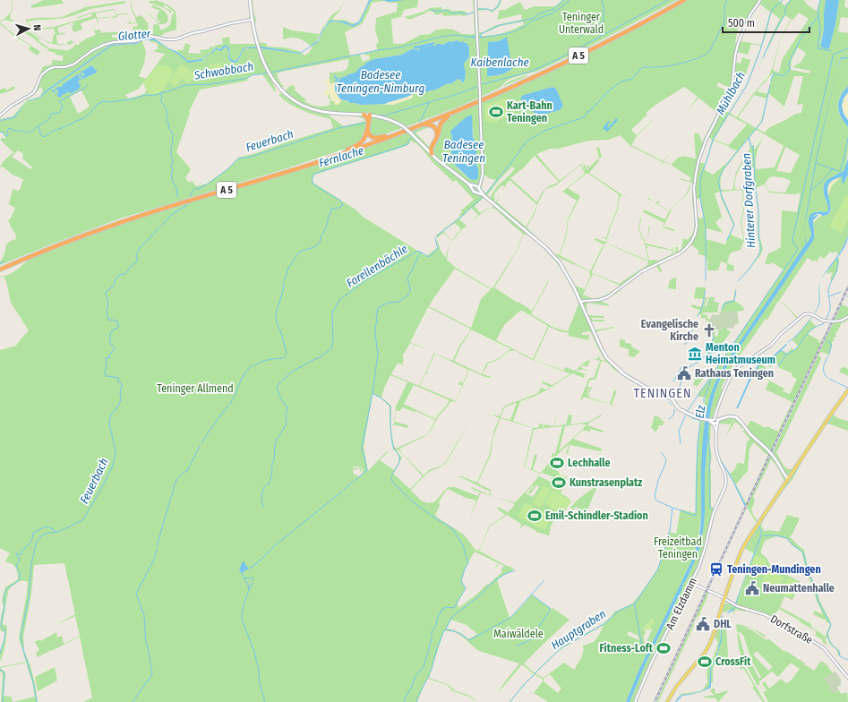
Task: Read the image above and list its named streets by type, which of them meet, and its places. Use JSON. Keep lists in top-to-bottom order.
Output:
{
  "streets": {
    "highway": ["A 5"],
    "street": ["Am Elzdamm", "Dorfstraße"]
  },
  "crossings": [
    ["Am Elzdamm", "Dorfstraße"]
  ],
  "districts": ["TENINGEN"],
  "water": [
    "Glotter",
    "Kaibenlache",
    "Schwobbach",
    "Badesee Teningen-Nimburg",
    "Mühlbach",
    "Feuerbach",
    "Badesee Teningen",
    "Fernlache",
    "Hinterer Dorfgraben",
    "Forellenbächle",
    "Elz",
    "Hauptgraben"
  ],
  "parks": [
    "Teninger Unterwald",
    "Teninger Allmend",
    "Freizeitbad Teningen",
    "Maiwäldele"
  ],
  "places": {
    "sports": [
      "Kart-Bahn Teningen",
      "Lechhalle",
      "Kunstrasenplatz",
      "Emil-Schindler-Stadion",
      "Fitness-Loft",
      "CrossFit"
    ],
    "church": ["Evangelische Kirche"],
    "museum": ["Menton Heimatmuseum"],
    "public building": ["Rathaus Teningen", "Neumattenhalle", "DHL"],
    "station": ["Teningen-Mundingen"]
  },
  "scale_bar": "500 m",
  "north": "right"
}
